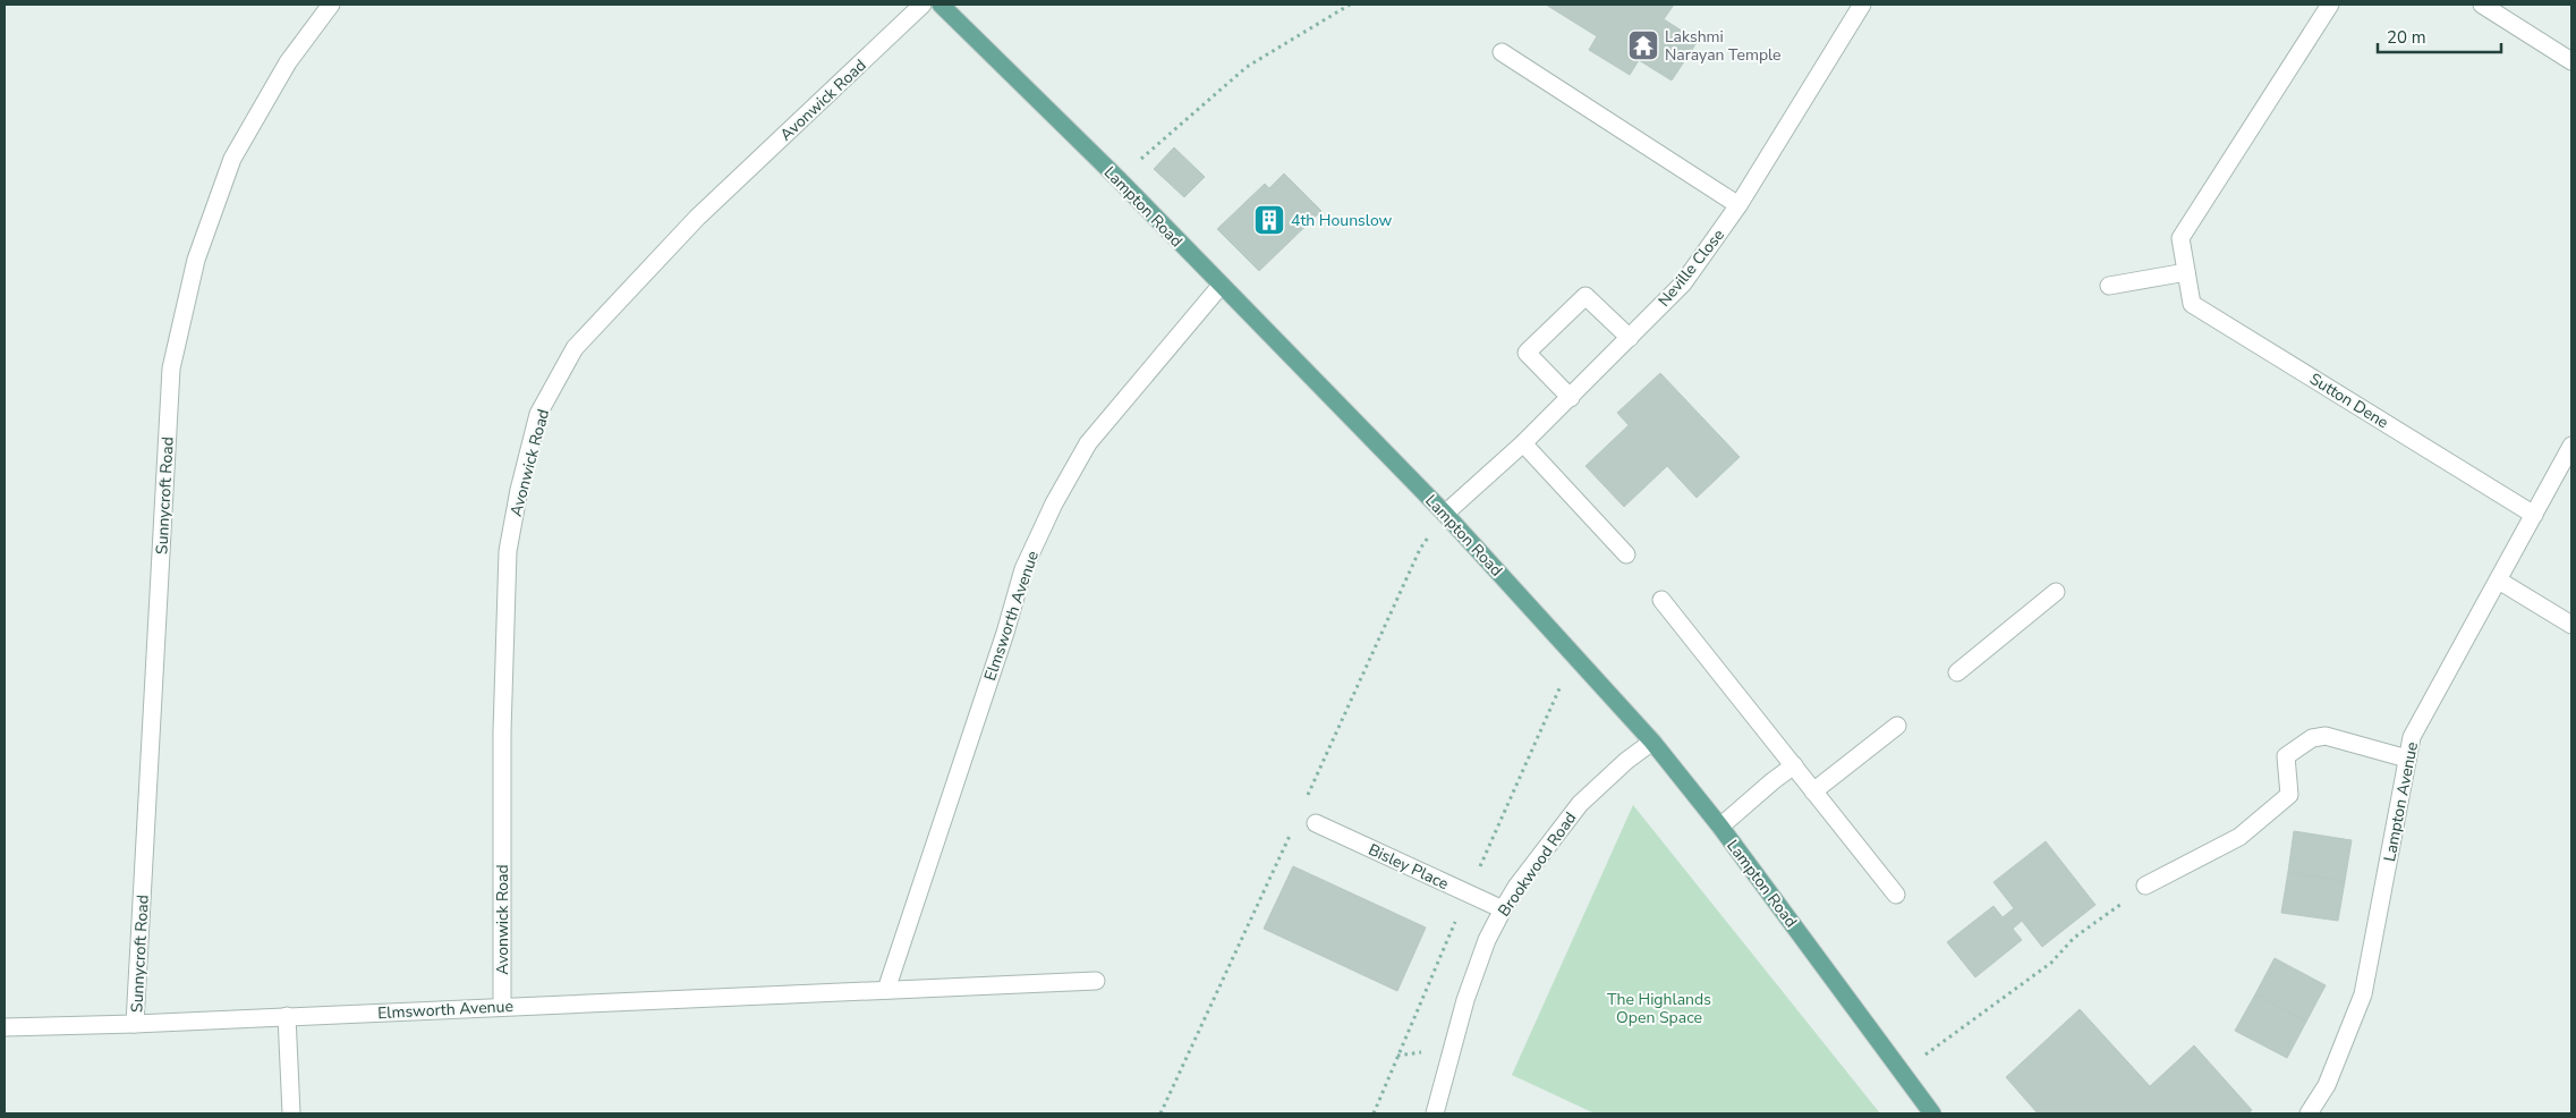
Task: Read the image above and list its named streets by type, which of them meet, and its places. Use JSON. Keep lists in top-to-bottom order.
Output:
{
  "streets": {
    "main road": ["Lampton Road"],
    "street": [
      "Avonwick Road",
      "Neville Close",
      "Sutton Dene",
      "Sunnycroft Road",
      "Elmsworth Avenue",
      "Lampton Avenue",
      "Brookwood Road",
      "Bisley Place"
    ]
  },
  "crossings": [
    ["Avonwick Road", "Elmsworth Avenue"],
    ["Lampton Road", "Neville Close"],
    ["Lampton Road", "Elmsworth Avenue"],
    ["Lampton Road", "Brookwood Road"],
    ["Sutton Dene", "Lampton Avenue"],
    ["Sunnycroft Road", "Elmsworth Avenue"],
    ["Brookwood Road", "Bisley Place"]
  ],
  "parks": ["The Highlands Open Space"],
  "places": {
    "temple": ["Lakshmi Narayan Temple"],
    "building": ["4th Hounslow"]
  },
  "scale_bar": "20 m"
}
